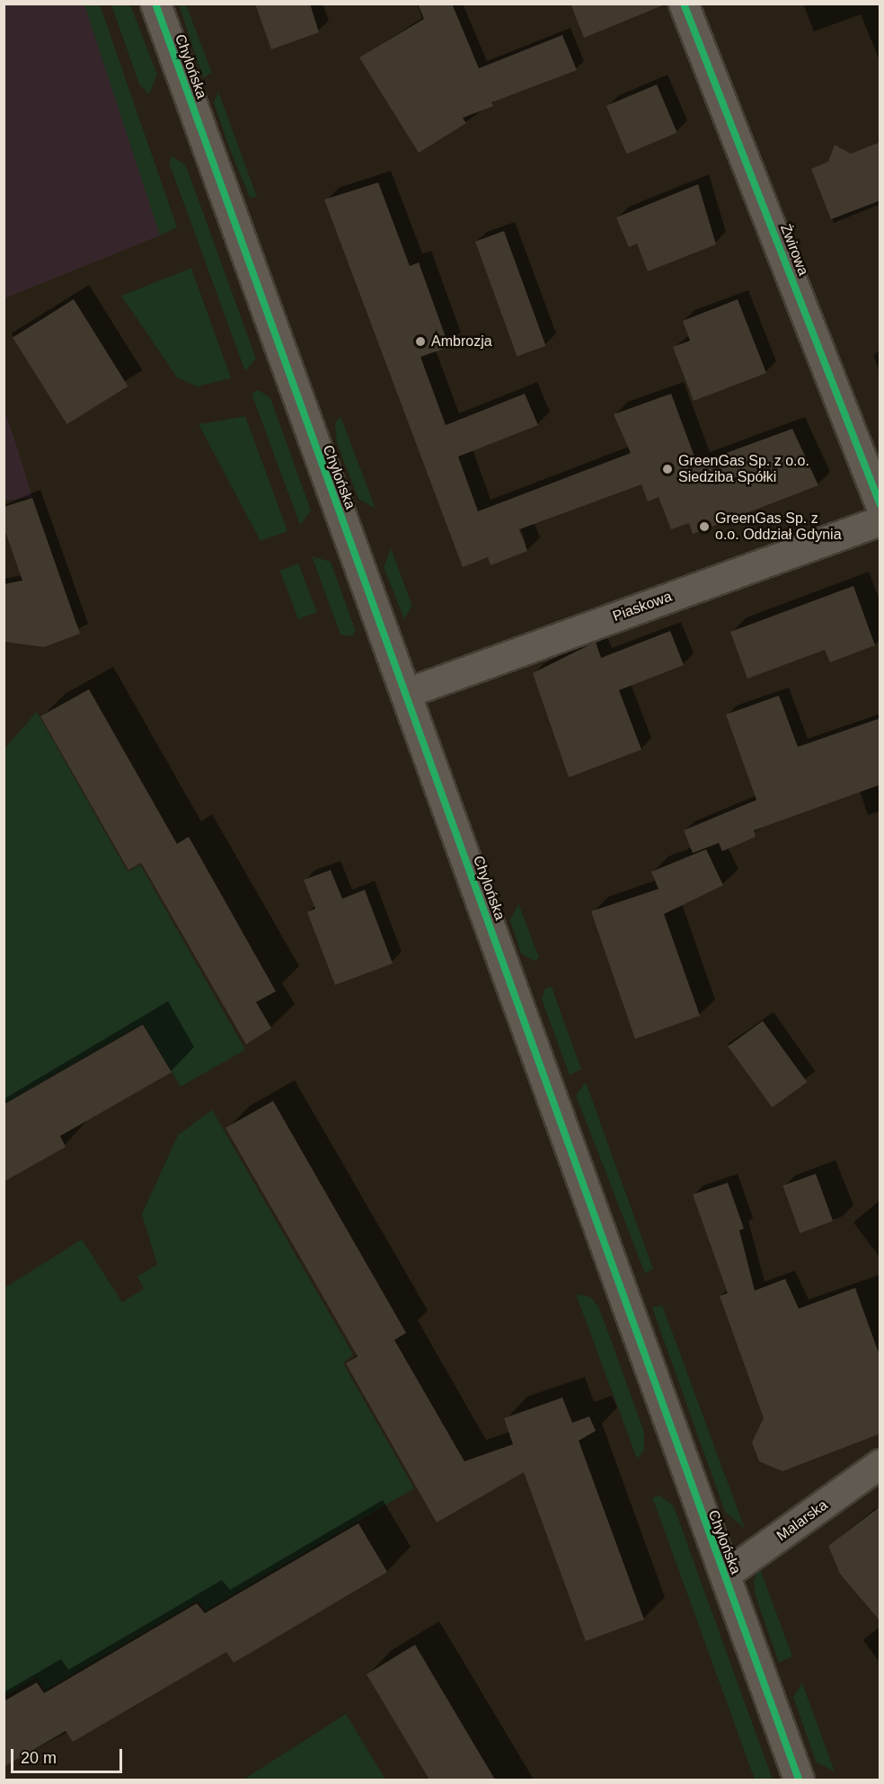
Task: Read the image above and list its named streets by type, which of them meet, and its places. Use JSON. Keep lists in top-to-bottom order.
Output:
{
  "streets": {
    "street": [
      "Chylońska",
      "Żwirowa",
      "Piaskowa",
      "Malarska"
    ]
  },
  "crossings": [
    ["Chylońska", "Piaskowa"],
    ["Chylońska", "Malarska"]
  ],
  "places": ["Ambrozja", "GreenGas Sp. z o.o. Siedziba Spółki", "GreenGas Sp. z o.o. Oddział Gdynia"],
  "scale_bar": "20 m"
}
